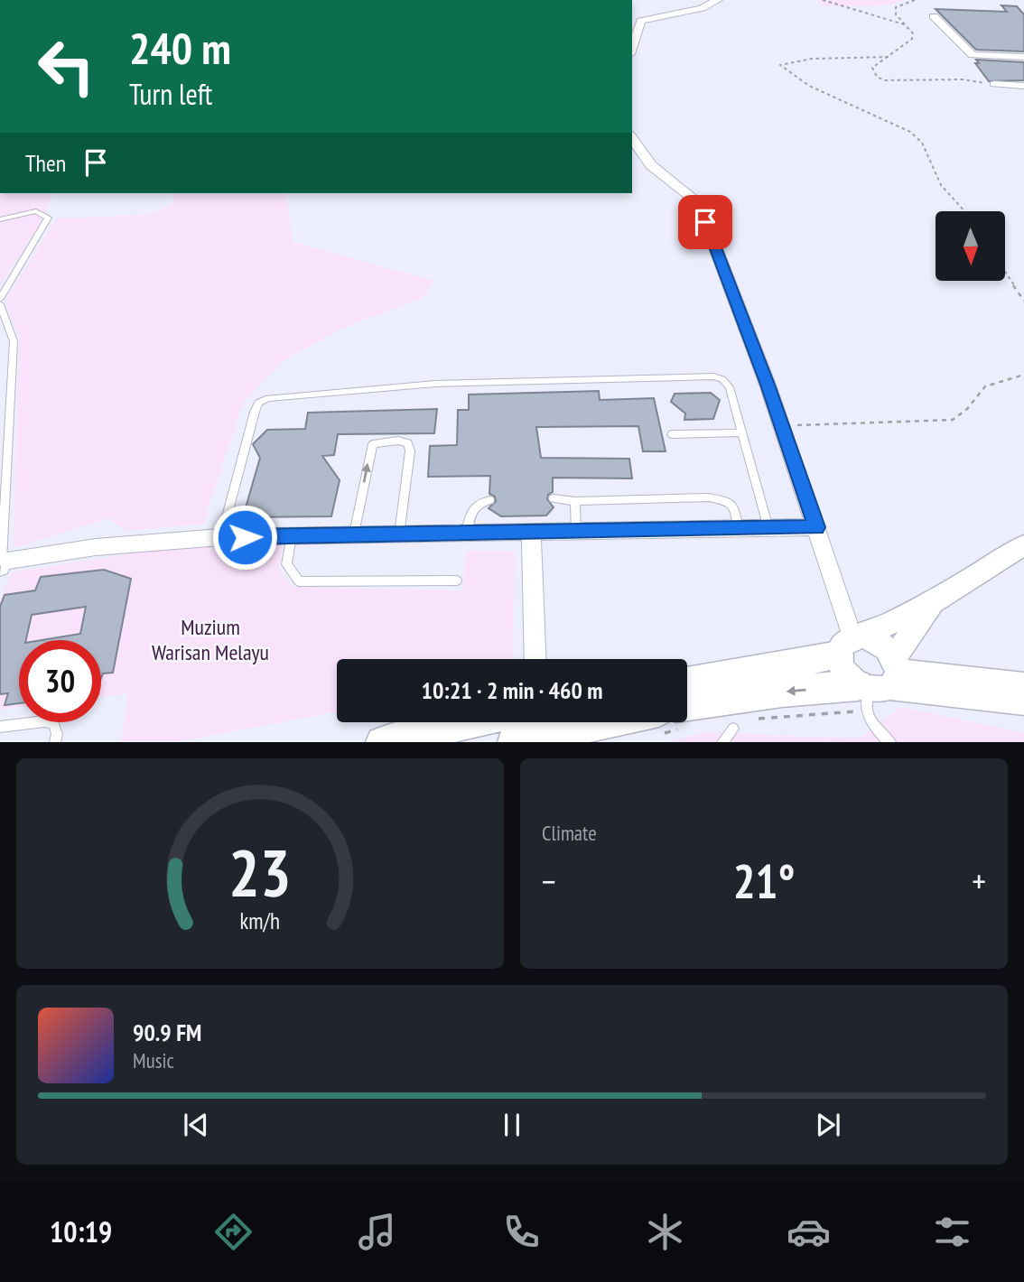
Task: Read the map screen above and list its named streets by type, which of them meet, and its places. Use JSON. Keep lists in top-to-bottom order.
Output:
{
  "parks": ["Muzium Warisan Melayu"],
  "north": "bottom",
  "page": {
    "turn": ["240 m", "Turn left"],
    "then": "Then",
    "limit": "30",
    "trip": "10:21 · 2 min · 460 m",
    "tile": "Climate",
    "heat": ["−", "21°", "+"],
    "song": ["90.9 FM", "Music"],
    "tabs": "10:19",
    "gauge": ["23", "km/h"]
  }
}
